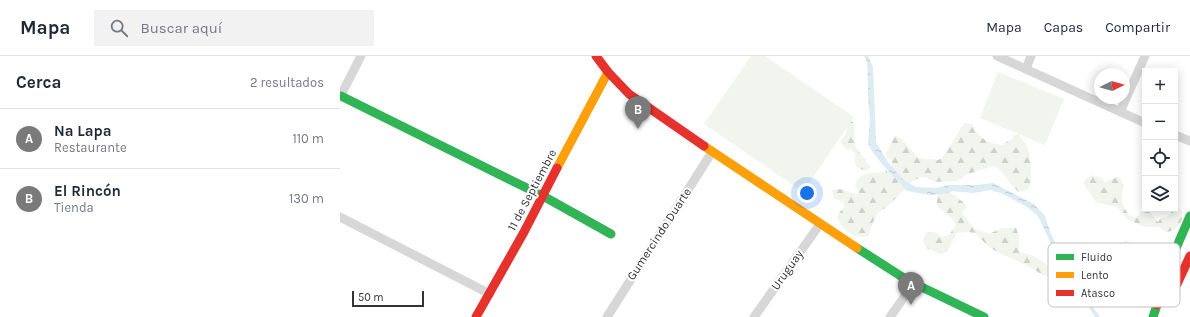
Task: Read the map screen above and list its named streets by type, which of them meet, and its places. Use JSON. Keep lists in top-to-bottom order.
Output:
{
  "streets": {
    "main road": ["11 de Septiembre"],
    "street": ["Gumercindo Duarte", "Uruguay"]
  },
  "legend": ["Fluido", "Lento", "Atasco"],
  "scale_bar": "50 m",
  "north": "right",
  "page": {
    "header": "Mapa",
    "search": "Buscar aquí",
    "nav": ["Mapa", "Capas", "Compartir"],
    "heading": ["Cerca", "2 resultados"],
    "map_buttons": ["+", "−"],
    "pins": ["B", "A"],
    "list": [
      {
        "mark": "A",
        "name": "Na Lapa",
        "note": "Restaurante",
        "value": "110 m"
      },
      {
        "mark": "B",
        "name": "El Rincón",
        "note": "Tienda",
        "value": "130 m"
      }
    ],
    "scale": "50 m"
  }
}
